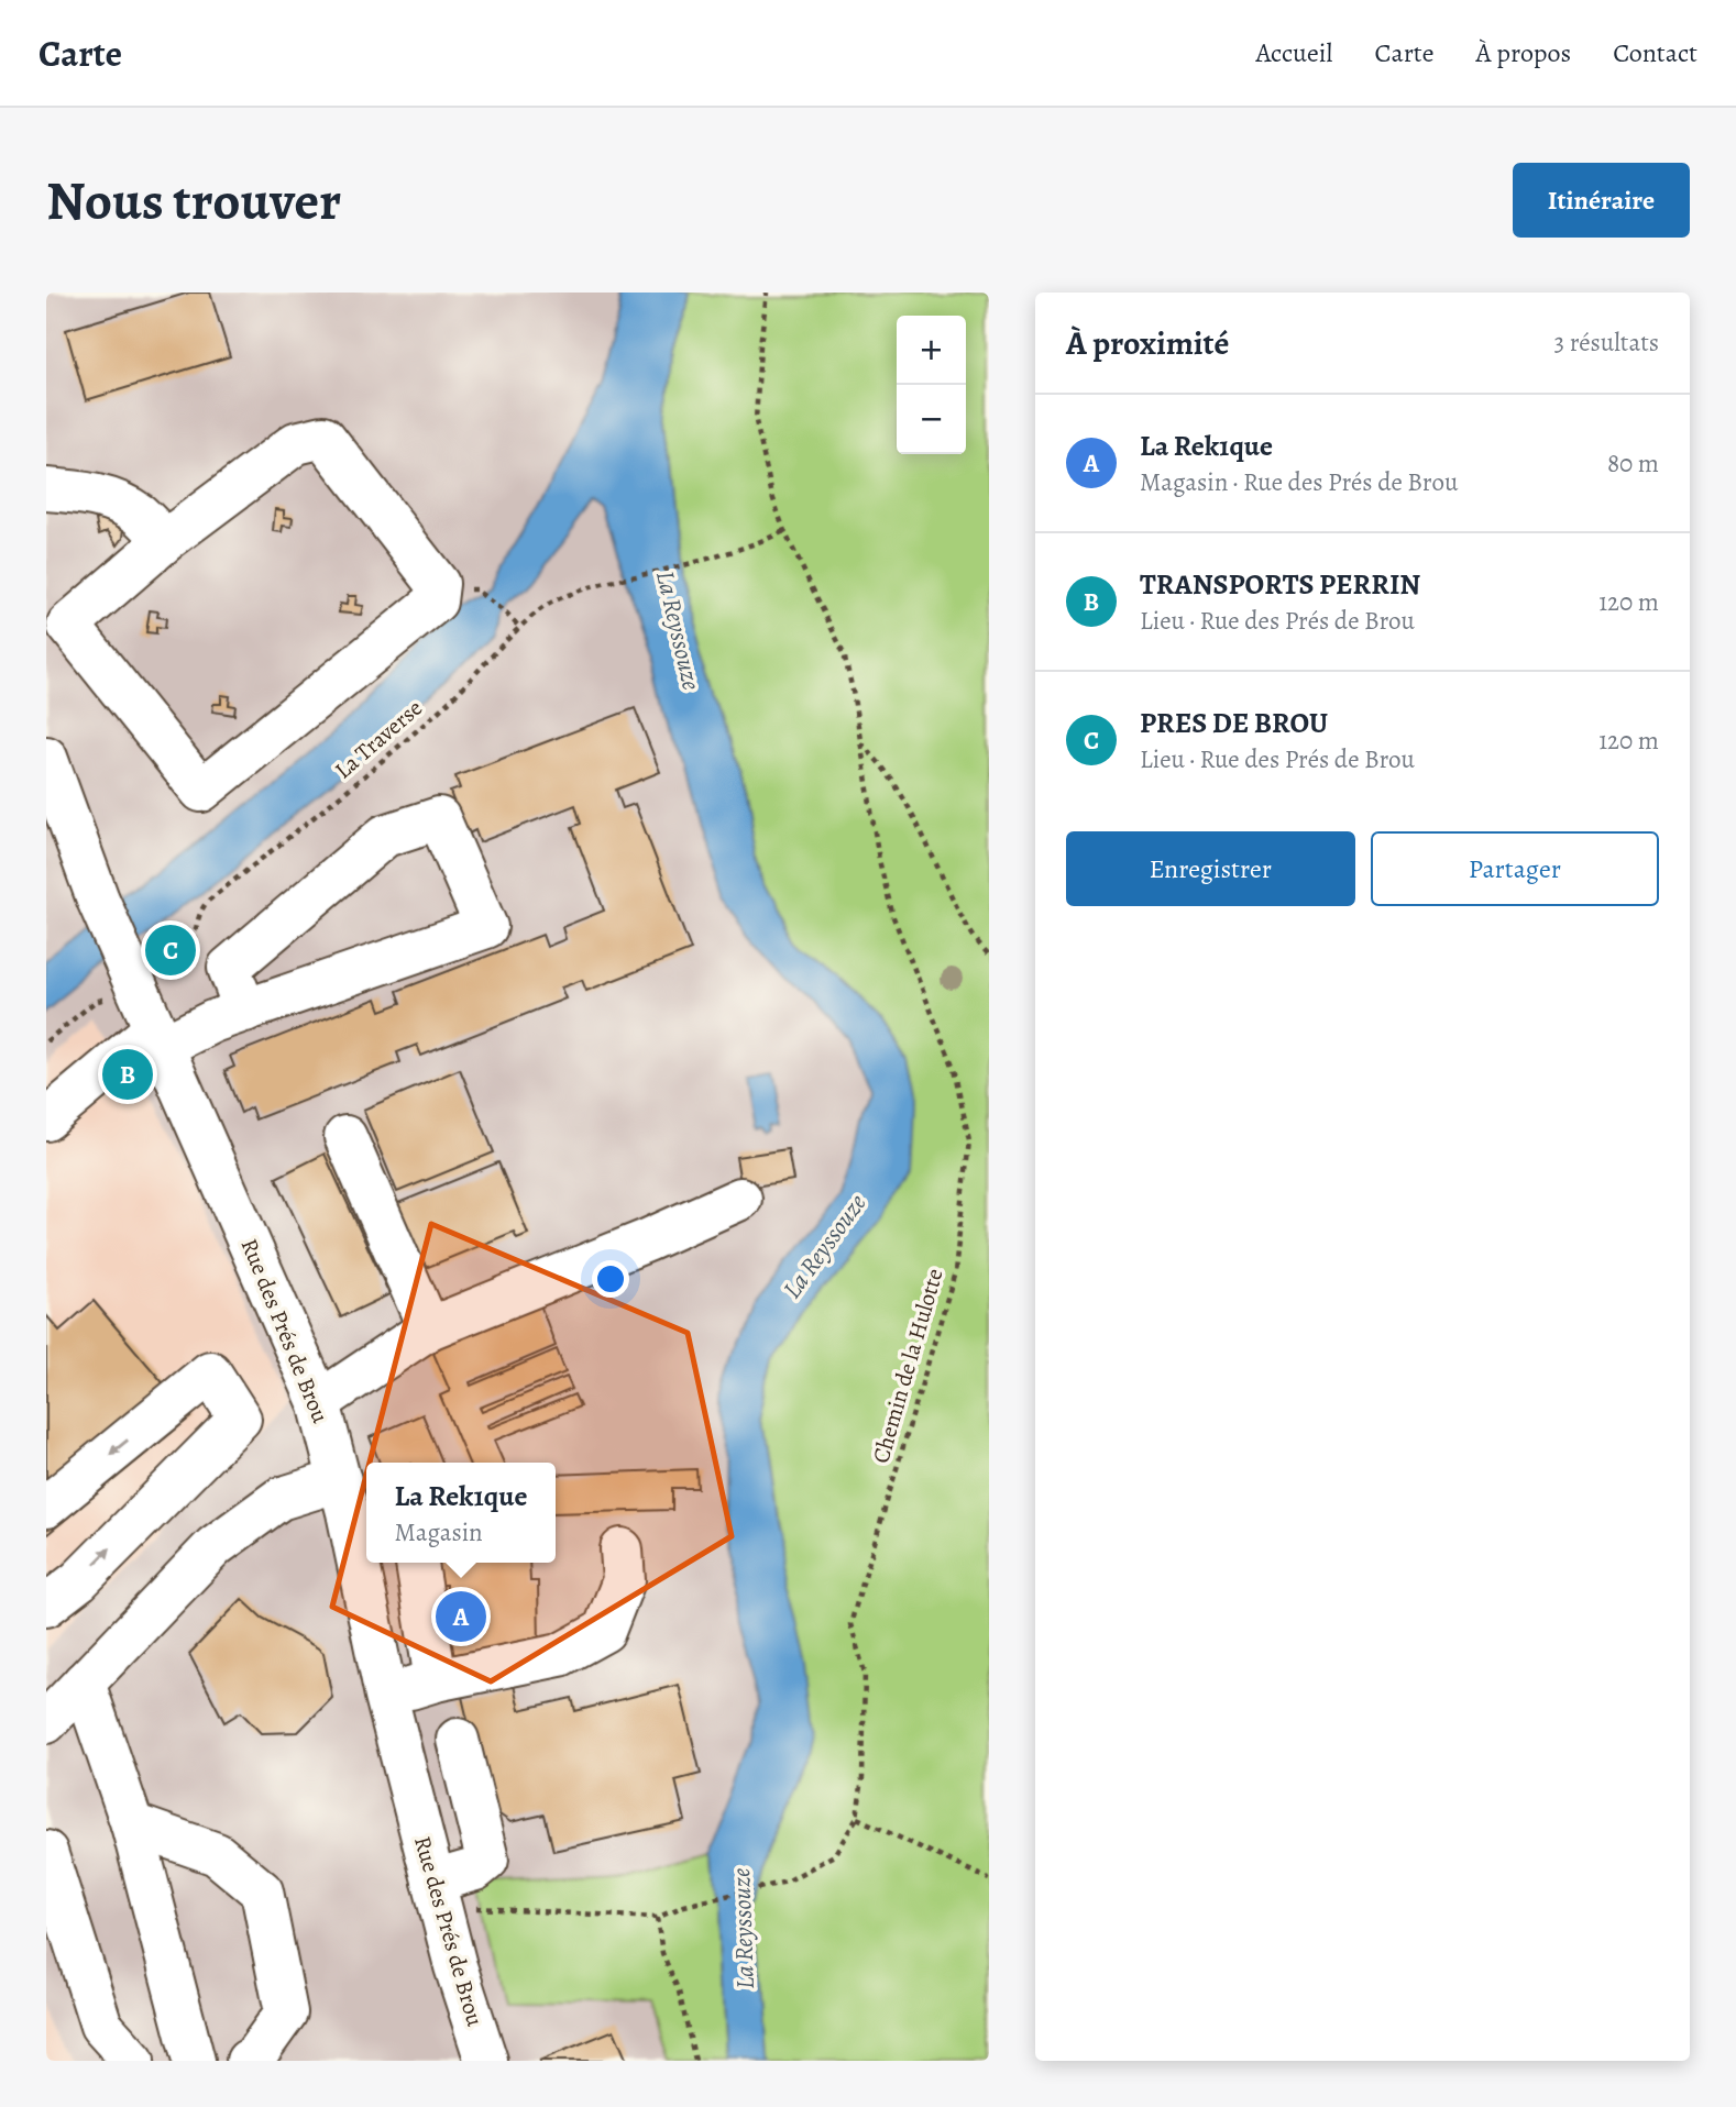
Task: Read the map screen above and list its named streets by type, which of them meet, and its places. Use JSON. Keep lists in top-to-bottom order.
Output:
{
  "streets": {
    "street": ["Rue des Prés de Brou"],
    "path": ["La Traverse", "Chemin de la Hulotte"]
  },
  "crossings": [
    ["La Traverse", "Rue des Prés de Brou"],
    ["La Traverse", "Chemin de la Hulotte"]
  ],
  "water": ["La Reyssouze"],
  "page": {
    "header": "Carte",
    "nav": [
      "Accueil",
      "Carte",
      "À propos",
      "Contact"
    ],
    "buttons": [
      "Itinéraire",
      ["Enregistrer", "Partager"]
    ],
    "title": "Nous trouver",
    "heading": ["À proximité", "3 résultats"],
    "map_buttons": ["+", "−"],
    "list": [
      {
        "mark": "A",
        "name": "La Rek1que",
        "note": "Magasin · Rue des Prés de Brou",
        "value": "80 m"
      },
      {
        "mark": "B",
        "name": "TRANSPORTS PERRIN",
        "note": "Lieu · Rue des Prés de Brou",
        "value": "120 m"
      },
      {
        "mark": "C",
        "name": "PRES DE BROU",
        "note": "Lieu · Rue des Prés de Brou",
        "value": "120 m"
      }
    ],
    "pins": ["C", "B", "A"],
    "popup": ["La Rek1que", "Magasin"]
  }
}
